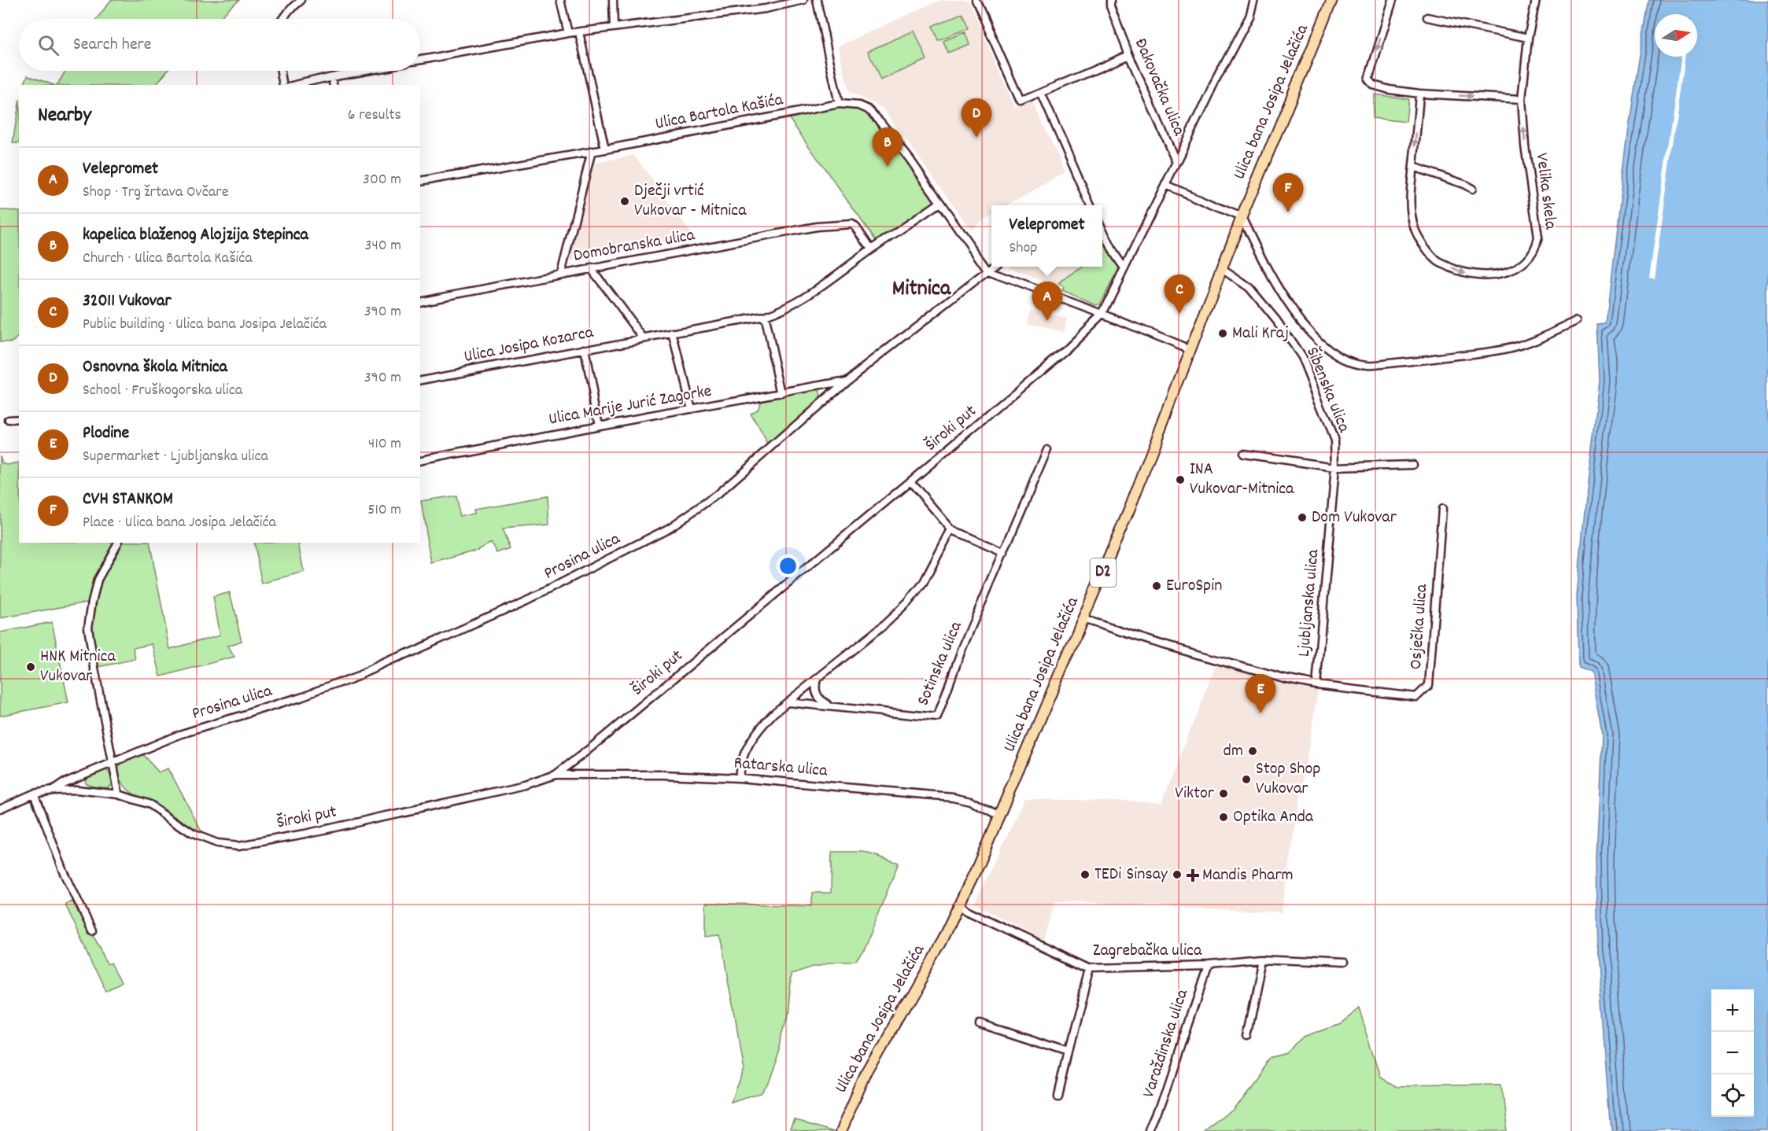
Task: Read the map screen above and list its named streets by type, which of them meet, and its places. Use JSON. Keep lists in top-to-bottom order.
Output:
{
  "streets": {
    "main road": ["Ulica bana Josipa Jelačića", "D2"],
    "street": [
      "Đakovačka ulica",
      "Ulica Bartola Kašića",
      "Velika skela",
      "Domobranska ulica",
      "Ulica Josipa Kozarca",
      "Šibenska ulica",
      "Ulica Marije Jurić Zagorke",
      "Široki put",
      "Prosina ulica",
      "Ljubljanska ulica",
      "Osječka ulica",
      "Sotinska ulica",
      "Ratarska ulica",
      "Zagrebačka ulica",
      "Varaždinska ulica"
    ]
  },
  "crossings": [
    ["Đakovačka ulica", "Široki put"],
    ["Ulica bana Josipa Jelačića", "Šibenska ulica"],
    ["Ulica bana Josipa Jelačića", "Osječka ulica"],
    ["Ulica bana Josipa Jelačića", "Ratarska ulica"],
    ["Ulica bana Josipa Jelačića", "Zagrebačka ulica"],
    ["Ulica Bartola Kašića", "Ulica Josipa Kozarca"],
    ["Ulica Bartola Kašića", "Prosina ulica"],
    ["Domobranska ulica", "Ulica Josipa Kozarca"],
    ["Šibenska ulica", "Ljubljanska ulica"],
    ["Ulica Marije Jurić Zagorke", "Prosina ulica"],
    ["Široki put", "Prosina ulica"],
    ["Široki put", "Ratarska ulica"],
    ["Ljubljanska ulica", "Osječka ulica"],
    ["Zagrebačka ulica", "Varaždinska ulica"]
  ],
  "districts": ["Mitnica"],
  "places": {
    "other": [
      "Dječji vrtić Vukovar - Mitnica",
      "Mali Kraj",
      "INA Vukovar-Mitnica",
      "Dom Vukovar",
      "EuroSpin",
      "HNK Mitnica Vukovar",
      "dm",
      "Stop Shop Vukovar",
      "Viktor",
      "Optika Anda",
      "TEDi",
      "Sinsay"
    ],
    "health": ["Mandis Pharm"]
  },
  "north": "right",
  "page": {
    "search": "Search here",
    "heading": ["Nearby", "6 results"],
    "pins": [
      "D",
      "B",
      "F",
      "C",
      "A",
      "E"
    ],
    "list": [
      {
        "mark": "A",
        "name": "Velepromet",
        "note": "Shop · Trg žrtava Ovčare",
        "value": "300 m"
      },
      {
        "mark": "B",
        "name": "kapelica blaženog Alojzija Stepinca",
        "note": "Church · Ulica Bartola Kašića",
        "value": "340 m"
      },
      {
        "mark": "C",
        "name": "32011 Vukovar",
        "note": "Public building · Ulica bana Josipa Jelačića",
        "value": "390 m"
      },
      {
        "mark": "D",
        "name": "Osnovna škola Mitnica",
        "note": "School · Fruškogorska ulica",
        "value": "390 m"
      },
      {
        "mark": "E",
        "name": "Plodine",
        "note": "Supermarket · Ljubljanska ulica",
        "value": "410 m"
      },
      {
        "mark": "F",
        "name": "CVH STANKOM",
        "note": "Place · Ulica bana Josipa Jelačića",
        "value": "510 m"
      }
    ],
    "popup": ["Velepromet", "Shop"],
    "map_buttons": ["+", "−"]
  }
}
